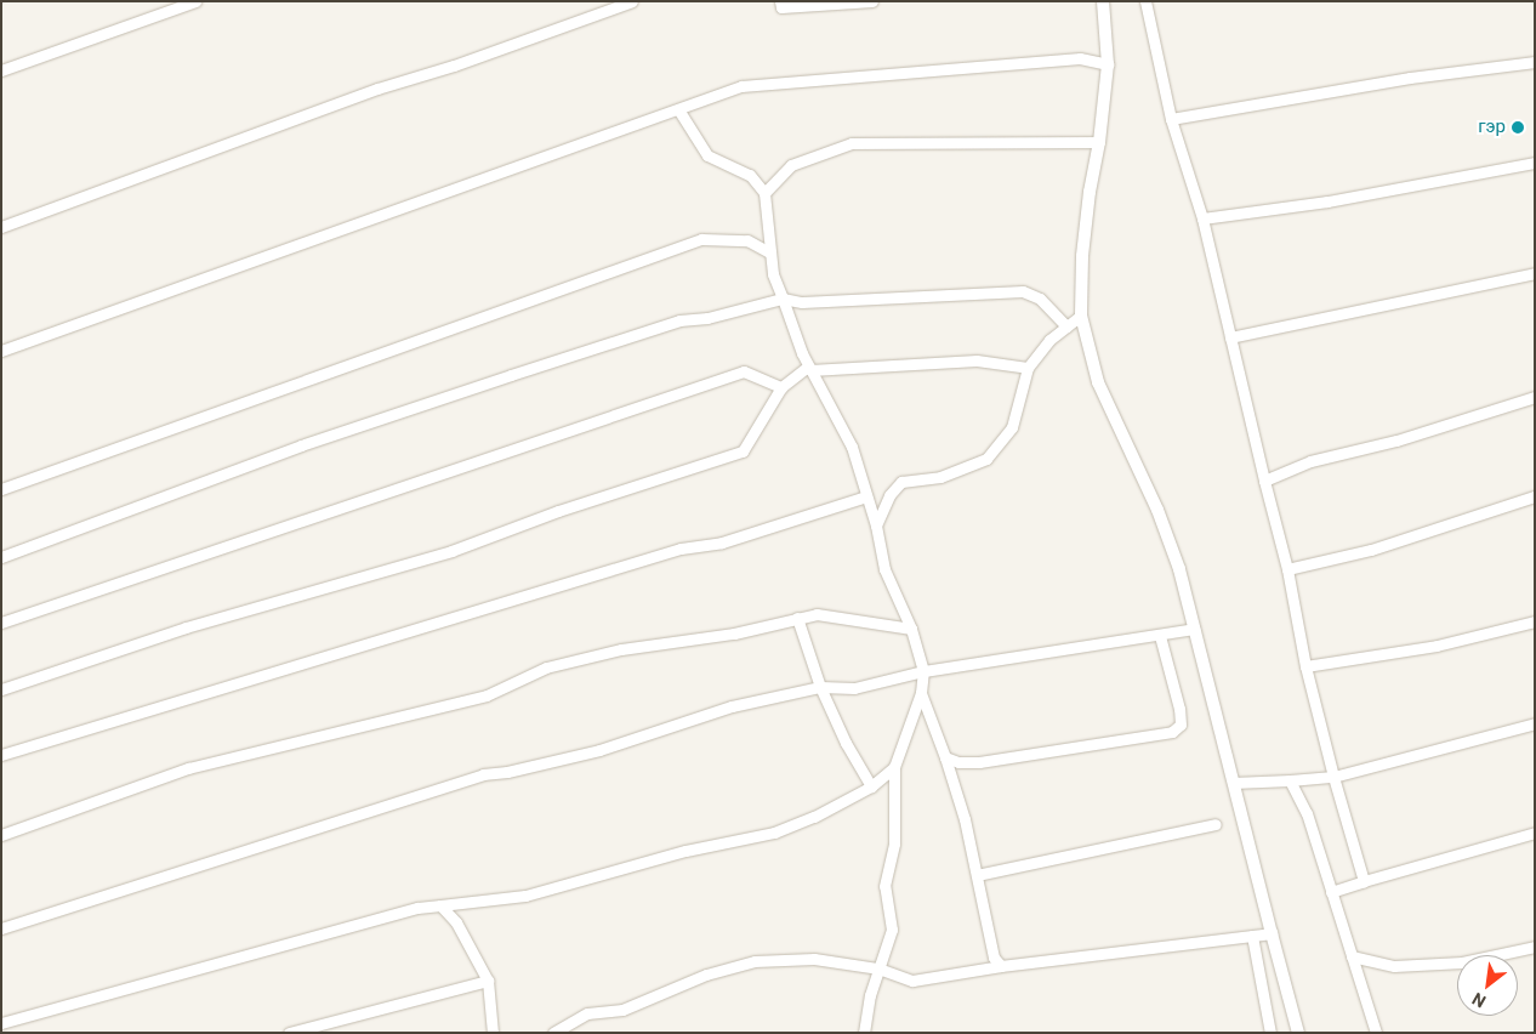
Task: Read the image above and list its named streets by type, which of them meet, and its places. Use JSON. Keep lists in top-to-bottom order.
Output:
{
  "places": ["гэр"],
  "north": "bottom left"
}
